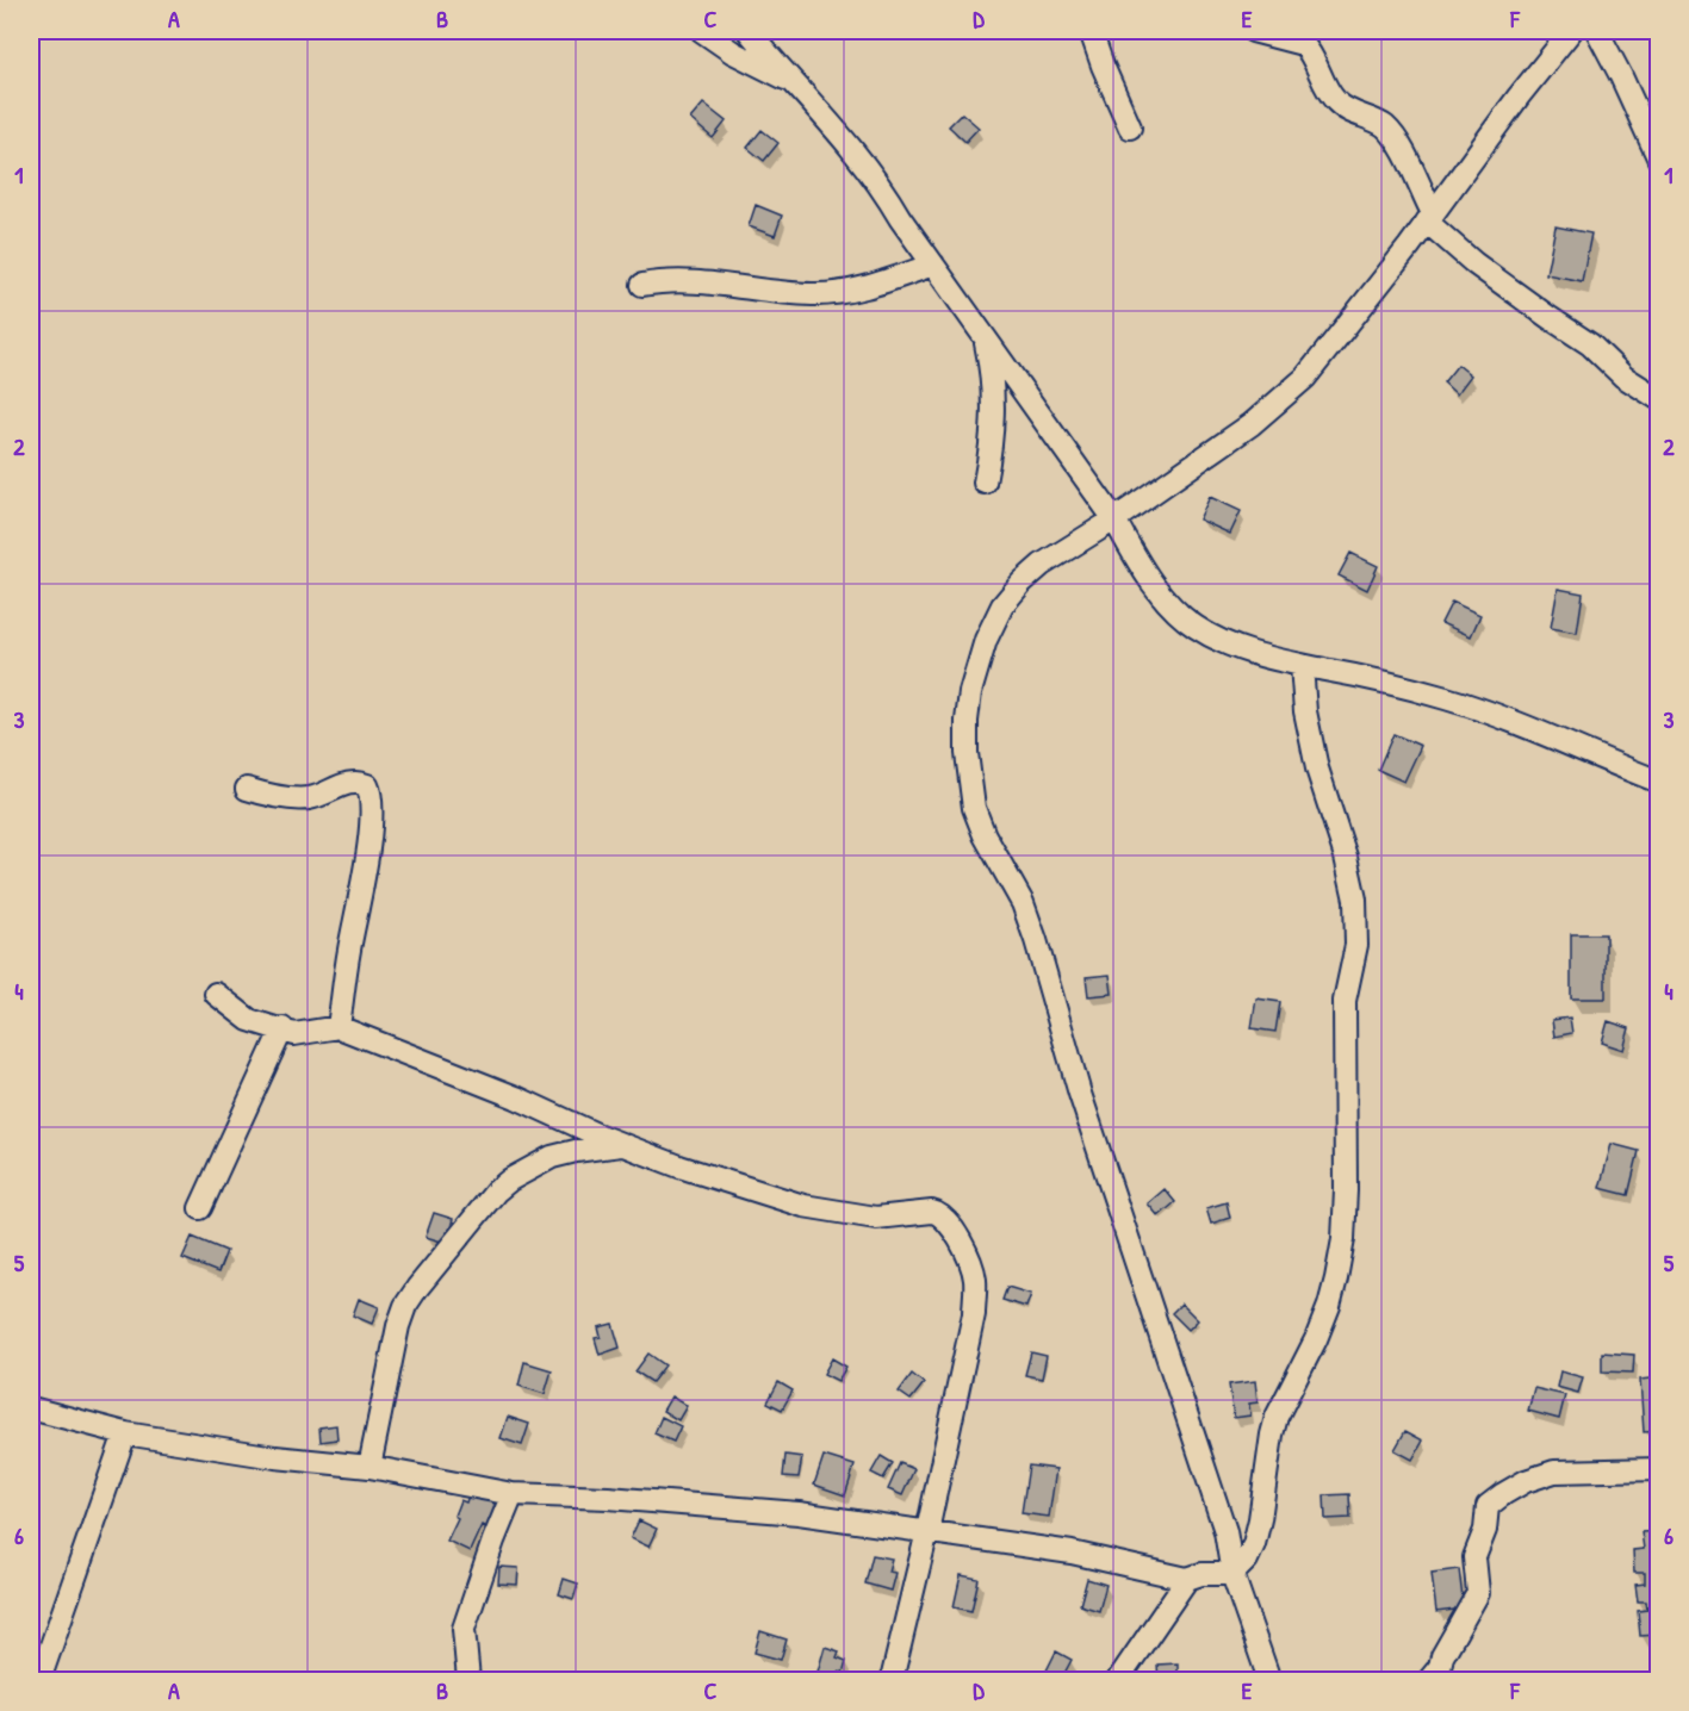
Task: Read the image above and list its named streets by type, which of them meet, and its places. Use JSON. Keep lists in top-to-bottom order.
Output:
{
  "grid": {
    "columns": [
      "A",
      "B",
      "C",
      "D",
      "E",
      "F"
    ],
    "rows": [
      "1",
      "2",
      "3",
      "4",
      "5",
      "6"
    ]
  }
}
